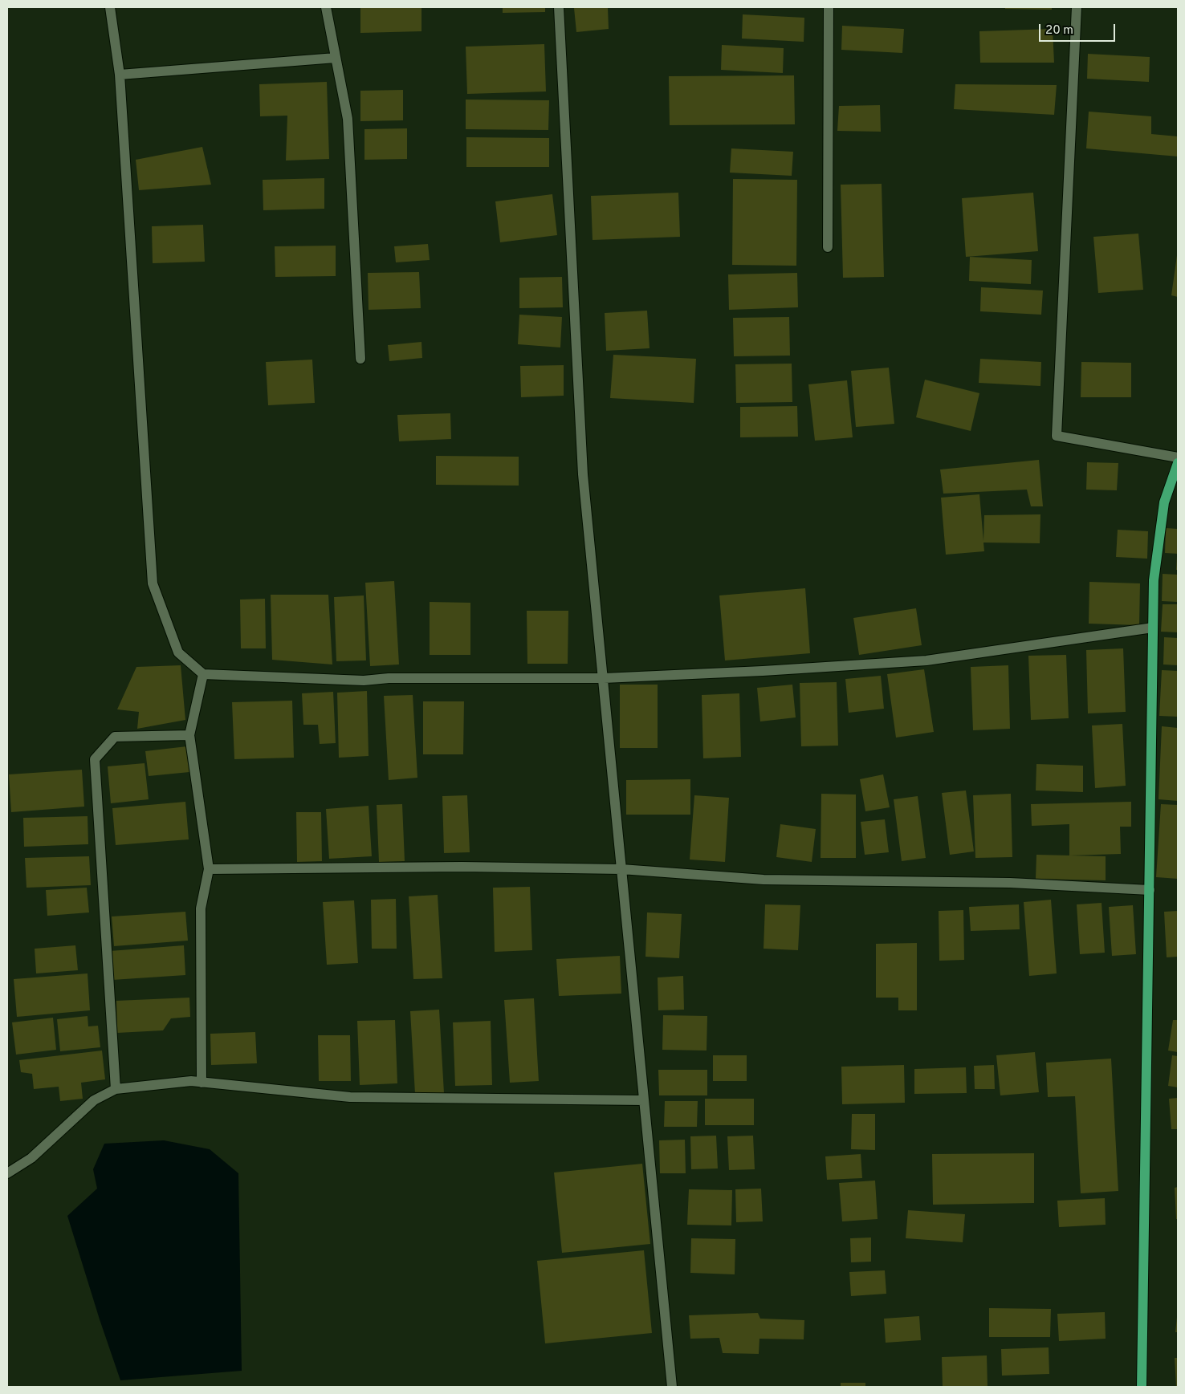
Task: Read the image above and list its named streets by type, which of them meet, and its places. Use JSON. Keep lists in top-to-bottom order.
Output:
{
  "scale_bar": "20 m"
}
